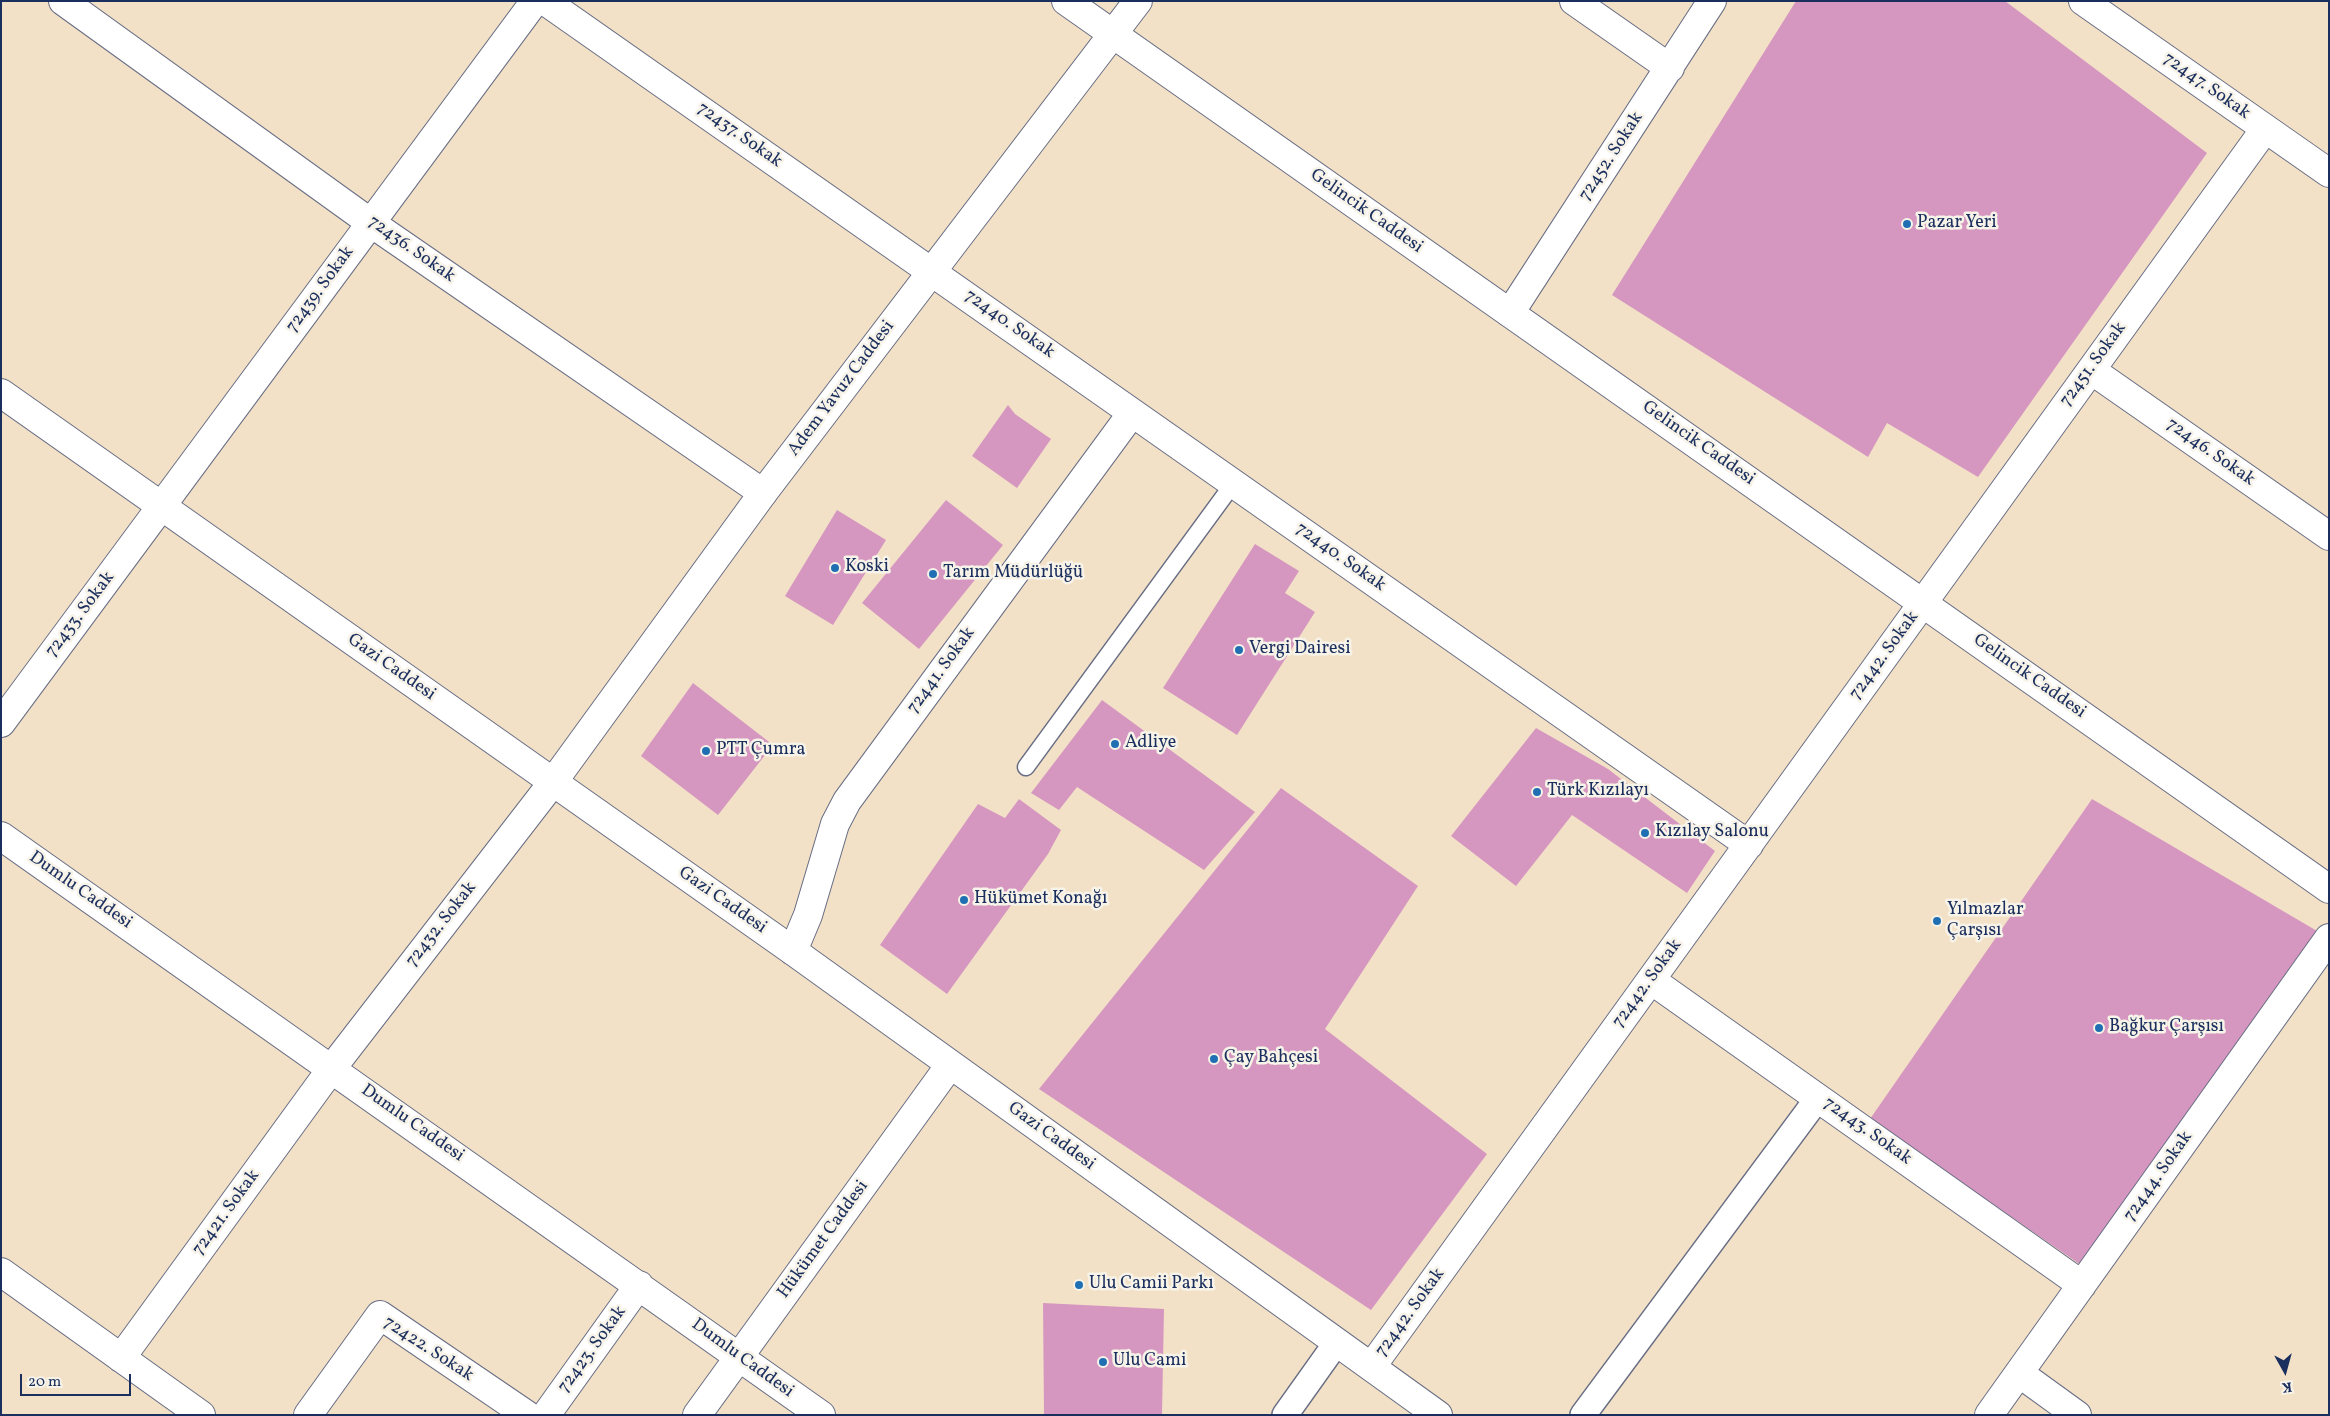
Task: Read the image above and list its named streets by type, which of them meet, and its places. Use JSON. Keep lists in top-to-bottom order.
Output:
{
  "streets": {
    "street": [
      "72447. Sokak",
      "72437. Sokak",
      "72452. Sokak",
      "Gelincik Caddesi",
      "72436. Sokak",
      "72439. Sokak",
      "72440. Sokak",
      "72451. Sokak",
      "Adem Yavuz Caddesi",
      "72446. Sokak",
      "72433. Sokak",
      "72442. Sokak",
      "Gazi Caddesi",
      "72441. Sokak",
      "Dumlu Caddesi",
      "72432. Sokak",
      "72443. Sokak",
      "72444. Sokak",
      "72421. Sokak",
      "Hükümet Caddesi",
      "72422. Sokak",
      "72423. Sokak"
    ]
  },
  "crossings": [
    ["72447. Sokak", "72451. Sokak"],
    ["72437. Sokak", "72440. Sokak"],
    ["72437. Sokak", "Adem Yavuz Caddesi"],
    ["72452. Sokak", "Gelincik Caddesi"],
    ["Gelincik Caddesi", "72451. Sokak"],
    ["Gelincik Caddesi", "Adem Yavuz Caddesi"],
    ["Gelincik Caddesi", "72442. Sokak"],
    ["72436. Sokak", "72439. Sokak"],
    ["72436. Sokak", "Adem Yavuz Caddesi"],
    ["72439. Sokak", "72433. Sokak"],
    ["72439. Sokak", "Gazi Caddesi"],
    ["72440. Sokak", "Adem Yavuz Caddesi"],
    ["72440. Sokak", "72442. Sokak"],
    ["72440. Sokak", "72441. Sokak"],
    ["72451. Sokak", "72446. Sokak"],
    ["72451. Sokak", "72442. Sokak"],
    ["Adem Yavuz Caddesi", "Gazi Caddesi"],
    ["Adem Yavuz Caddesi", "72432. Sokak"],
    ["72433. Sokak", "Gazi Caddesi"],
    ["72442. Sokak", "Gazi Caddesi"],
    ["72442. Sokak", "72443. Sokak"],
    ["Gazi Caddesi", "72441. Sokak"],
    ["Gazi Caddesi", "72432. Sokak"],
    ["Gazi Caddesi", "Hükümet Caddesi"],
    ["Dumlu Caddesi", "72432. Sokak"],
    ["Dumlu Caddesi", "72421. Sokak"],
    ["Dumlu Caddesi", "Hükümet Caddesi"],
    ["Dumlu Caddesi", "72423. Sokak"],
    ["72432. Sokak", "72421. Sokak"],
    ["72443. Sokak", "72444. Sokak"]
  ],
  "places": [
    "Pazar Yeri",
    "Koski",
    "Tarım Müdürlüğü",
    "Vergi Dairesi",
    "Adliye",
    "PTT Çumra",
    "Türk Kızılayı",
    "Kızılay Salonu",
    "Hükümet Konağı",
    "Yılmazlar Çarşısı",
    "Bağkur Çarşısı",
    "Çay Bahçesi",
    "Ulu Camii Parkı",
    "Ulu Cami"
  ],
  "scale_bar": "20 m",
  "north": "bottom"
}
